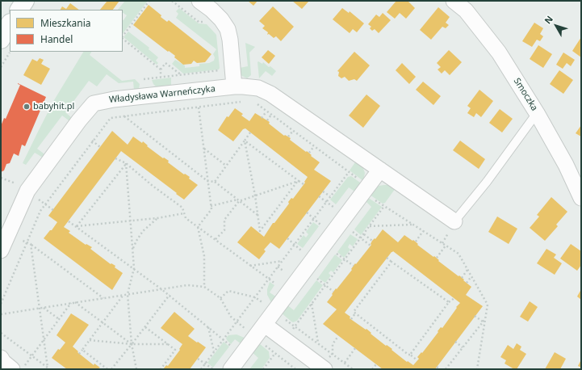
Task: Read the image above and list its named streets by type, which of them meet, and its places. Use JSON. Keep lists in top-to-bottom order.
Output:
{
  "streets": {
    "street": ["Władysława Warneńczyka", "Smoczka"]
  },
  "places": ["babyhit.pl"],
  "legend": ["Mieszkania", "Handel"],
  "north": "top left"
}
